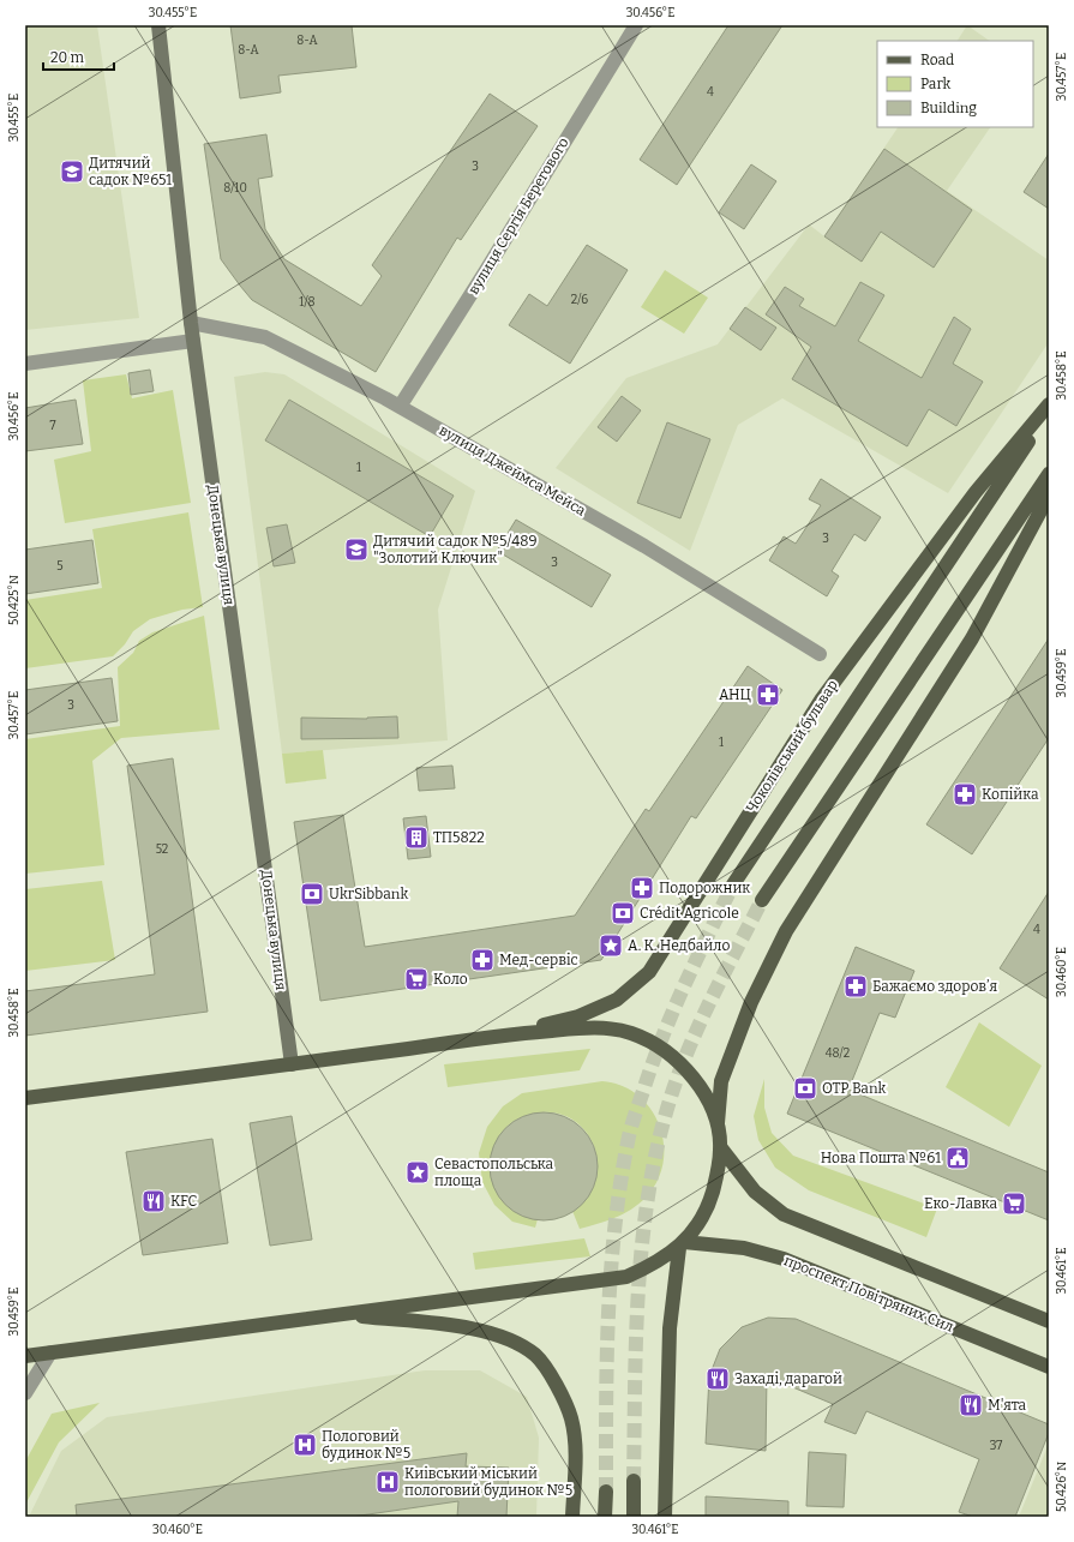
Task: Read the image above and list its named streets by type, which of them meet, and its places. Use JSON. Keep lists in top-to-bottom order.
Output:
{
  "streets": {
    "main road": ["Чоколівський бульвар", "проспект Повітряних Сил"],
    "street": ["вулиця Сергія Берегового", "вулиця Джеймса Мейса", "Донецька вулиця"]
  },
  "crossings": [
    ["вулиця Сергія Берегового", "вулиця Джеймса Мейса"],
    ["вулиця Джеймса Мейса", "Донецька вулиця"]
  ],
  "places": {
    "school or university": ["Дитячий садок №651", "Дитячий садок №5/489 \"Золотий Ключик\""],
    "pharmacy": [
      "АНЦ",
      "Копійка",
      "Подорожник",
      "Мед-сервіс",
      "Бажаємо здоровʼя"
    ],
    "building": ["ТП5822"],
    "bank": ["UkrSibbank", "Crédit Agricole", "OTP Bank"],
    "place": ["А. К. Недбайло", "Севастопольська площа"],
    "supermarket": ["Коло", "Еко-Лавка"],
    "public building": ["Нова Пошта №61"],
    "restaurant": ["KFC", "Захаді, дарагой", "М'ята"],
    "hospital": ["Пологовий будинок №5", "Киівський міський пологовий будинок №5"]
  },
  "house_numbers": [
    "8-А",
    "8-А",
    "4",
    "3",
    "8/10",
    "2/6",
    "1/8",
    "7",
    "1",
    "3",
    "3",
    "5",
    "3",
    "1",
    "52",
    "4",
    "48/2",
    "37"
  ],
  "legend": ["Road", "Park", "Building"],
  "scale_bar": "20 m",
  "coordinates": [
    "30.455°E",
    "30.456°E",
    "30.457°E",
    "30.458°E",
    "50.425°N",
    "30.459°E",
    "30.460°E",
    "30.461°E",
    "50.426°N"
  ]
}
